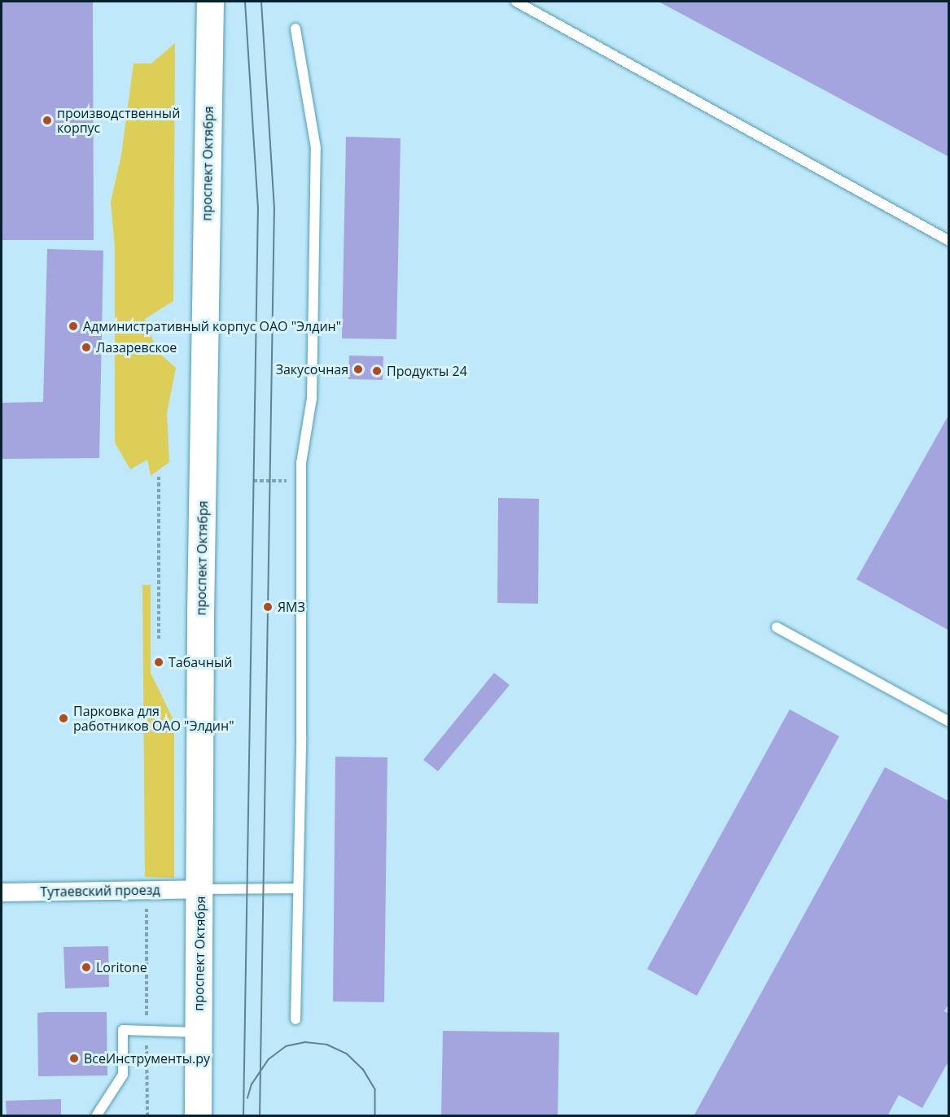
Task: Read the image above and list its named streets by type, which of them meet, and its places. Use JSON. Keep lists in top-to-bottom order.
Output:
{
  "streets": {
    "main road": ["проспект Октября"],
    "street": ["Тутаевский проезд"]
  },
  "crossings": [
    ["проспект Октября", "Тутаевский проезд"]
  ],
  "places": [
    "производственный корпус",
    "Административный корпус ОАО \"Элдин\"",
    "Лазаревское",
    "Закусочная",
    "Продукты 24",
    "ЯМЗ",
    "Табачный",
    "Парковка для работников ОАО \"Элдин\"",
    "Loritone",
    "ВсеИнструменты.ру"
  ]
}
